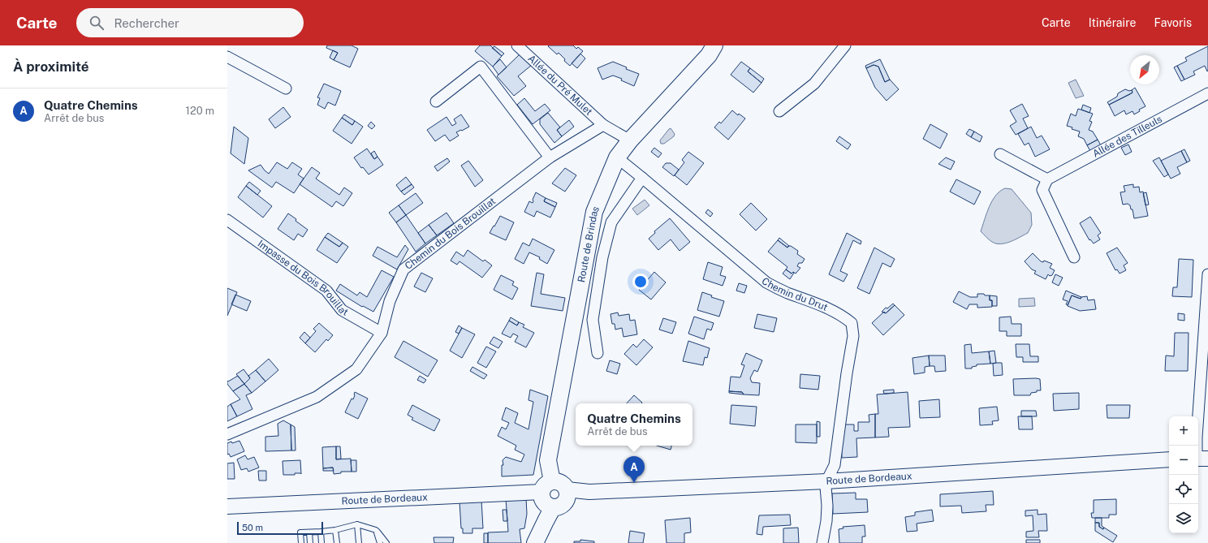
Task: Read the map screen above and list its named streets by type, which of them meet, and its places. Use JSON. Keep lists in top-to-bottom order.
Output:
{
  "streets": {
    "main road": ["Route de Brindas", "Route de Bordeaux"],
    "street": [
      "Allée du Pré Mulet",
      "Allée des Tilleuls",
      "Chemin du Bois Brouillat",
      "Impasse du Bois Brouillat",
      "Chemin du Drut"
    ]
  },
  "crossings": [
    ["Allée du Pré Mulet", "Chemin du Bois Brouillat"],
    ["Chemin du Bois Brouillat", "Impasse du Bois Brouillat"],
    ["Route de Brindas", "Chemin du Drut"],
    ["Route de Brindas", "Route de Bordeaux"],
    ["Chemin du Drut", "Route de Bordeaux"]
  ],
  "scale_bar": "50 m",
  "north": "bottom left",
  "page": {
    "header": "Carte",
    "search": "Rechercher",
    "nav": ["Carte", "Itinéraire", "Favoris"],
    "heading": "À proximité",
    "list": [
      {
        "mark": "A",
        "name": "Quatre Chemins",
        "note": "Arrêt de bus",
        "value": "120 m"
      }
    ],
    "popup": ["Quatre Chemins", "Arrêt de bus"],
    "map_buttons": ["+", "−"],
    "pins": "A",
    "scale": "50 m"
  }
}
